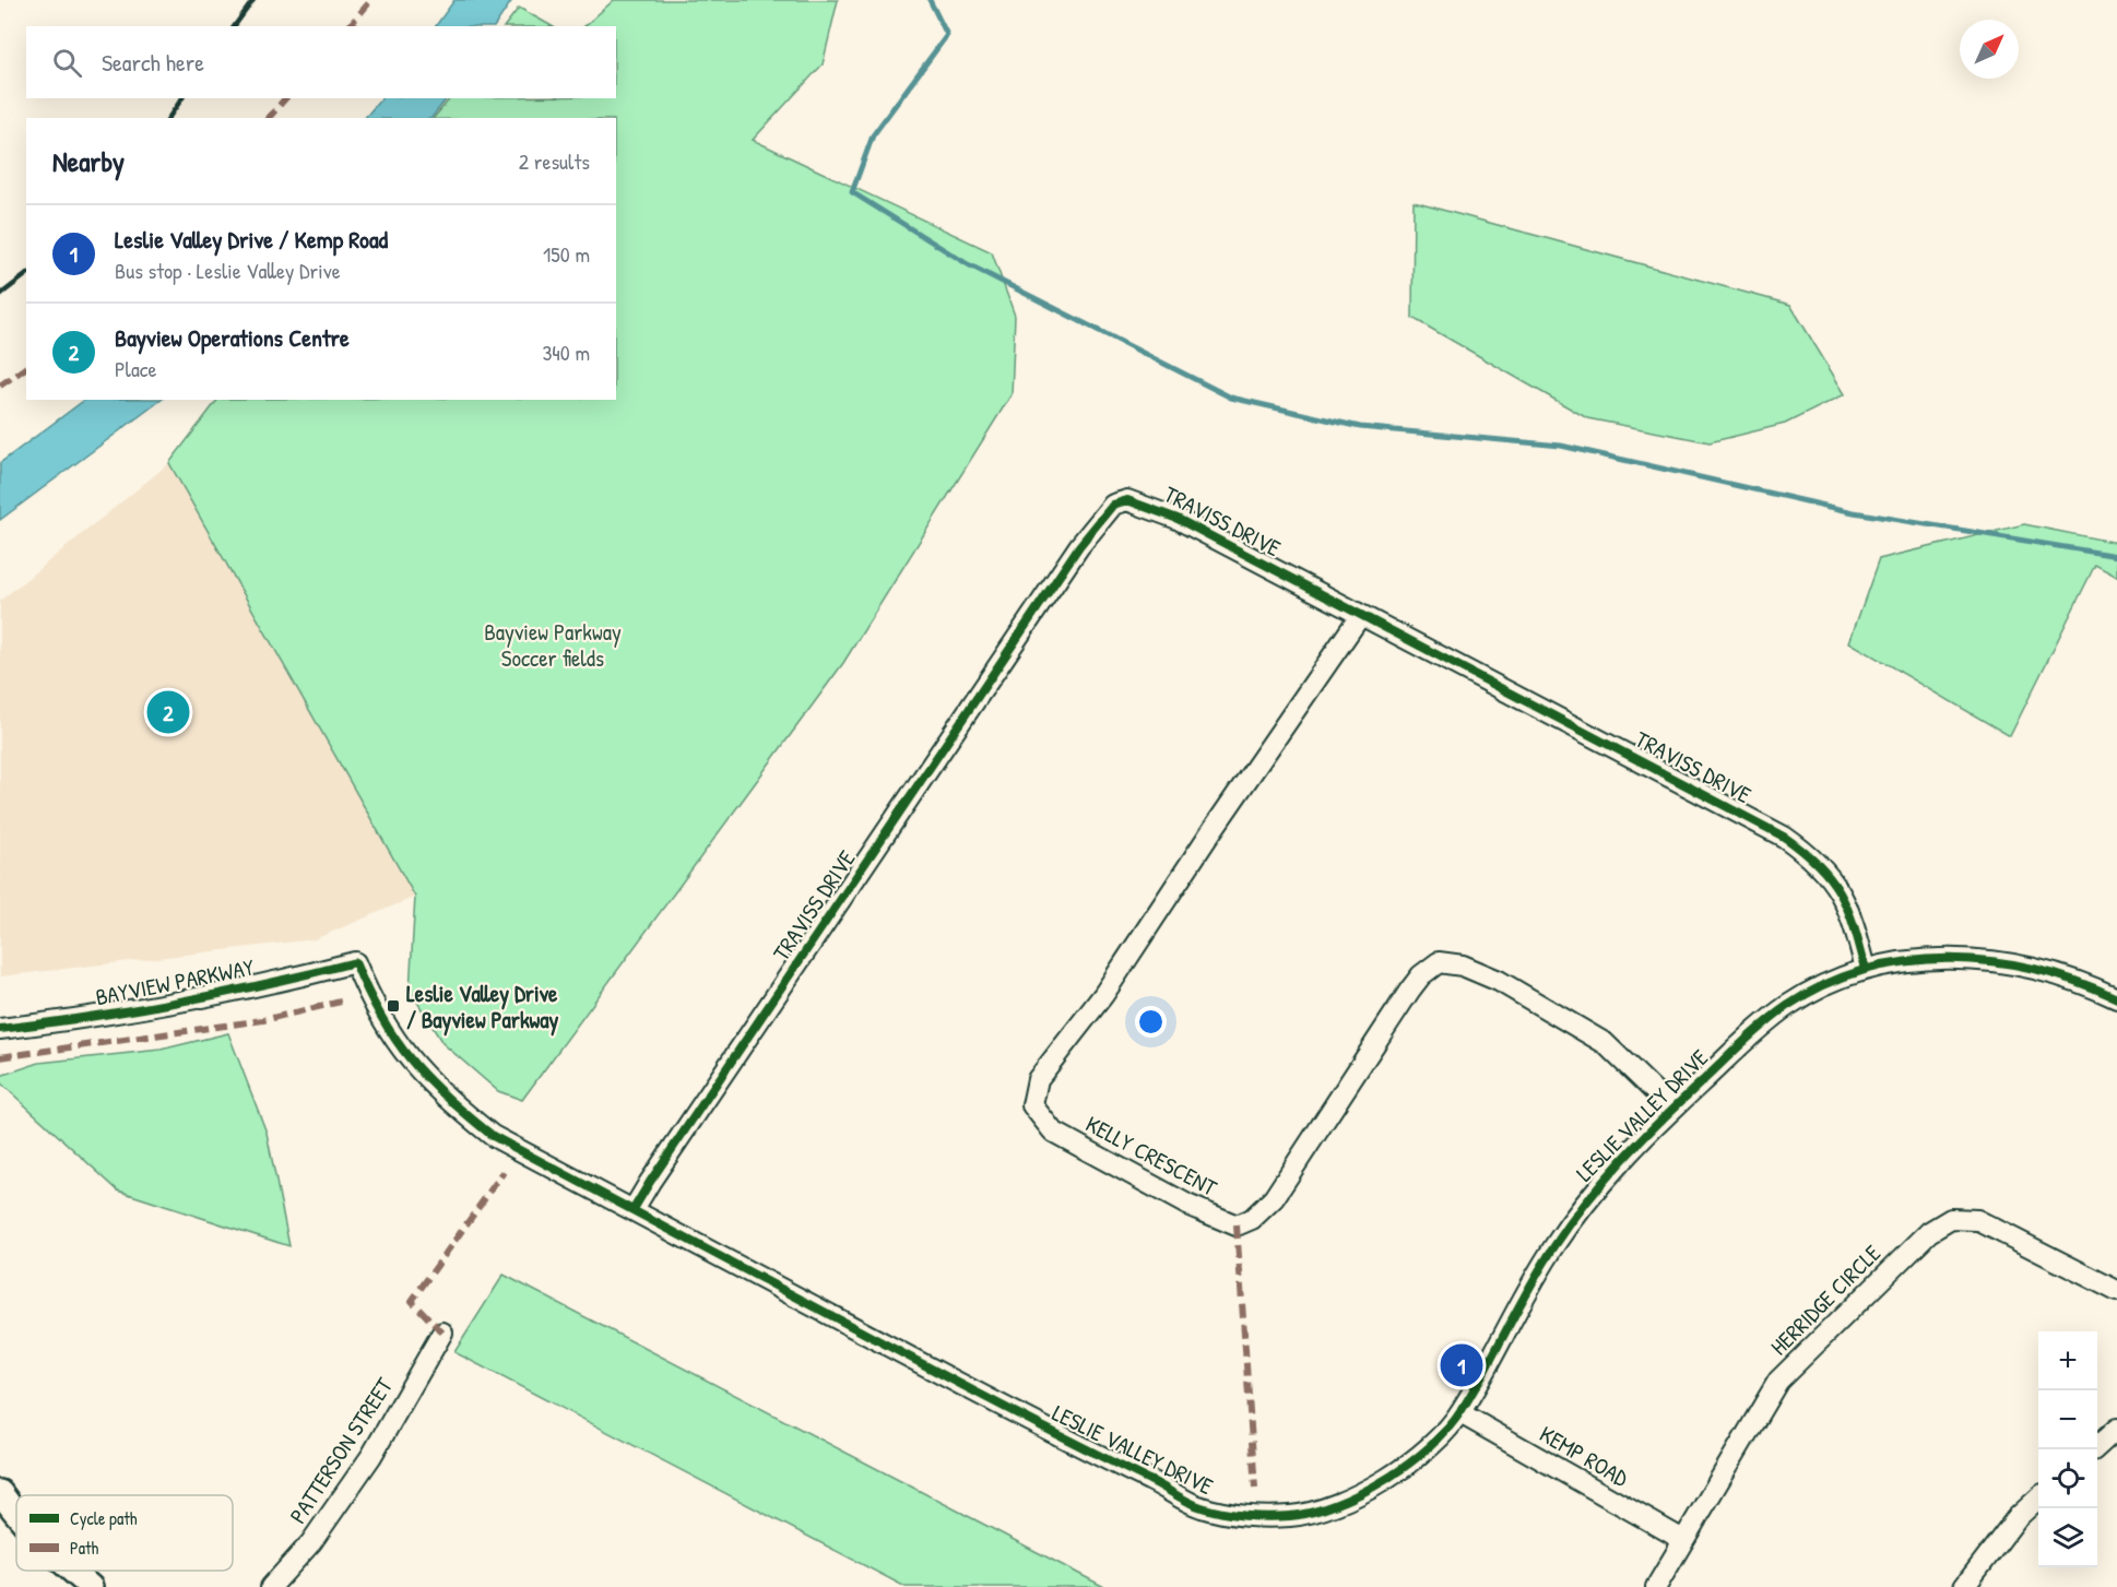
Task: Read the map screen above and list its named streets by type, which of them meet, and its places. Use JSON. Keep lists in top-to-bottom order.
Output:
{
  "streets": {
    "street": [
      "TRAVISS DRIVE",
      "BAYVIEW PARKWAY",
      "LESLIE VALLEY DRIVE",
      "KELLY CRESCENT",
      "HERRIDGE CIRCLE",
      "PATTERSON STREET",
      "KEMP ROAD"
    ]
  },
  "crossings": [
    ["TRAVISS DRIVE", "LESLIE VALLEY DRIVE"],
    ["TRAVISS DRIVE", "KELLY CRESCENT"],
    ["BAYVIEW PARKWAY", "LESLIE VALLEY DRIVE"],
    ["LESLIE VALLEY DRIVE", "KELLY CRESCENT"],
    ["LESLIE VALLEY DRIVE", "KEMP ROAD"],
    ["HERRIDGE CIRCLE", "KEMP ROAD"]
  ],
  "parks": ["Bayview Parkway Soccer fields"],
  "places": {
    "transit": ["Leslie Valley Drive / Bayview Parkway"]
  },
  "legend": ["Cycle path", "Path"],
  "north": "top right",
  "page": {
    "search": "Search here",
    "heading": ["Nearby", "2 results"],
    "list": [
      {
        "mark": "1",
        "name": "Leslie Valley Drive / Kemp Road",
        "note": "Bus stop · Leslie Valley Drive",
        "value": "150 m"
      },
      {
        "mark": "2",
        "name": "Bayview Operations Centre",
        "note": "Place",
        "value": "340 m"
      }
    ],
    "pins": ["2", "1"],
    "map_buttons": ["+", "−"]
  }
}
